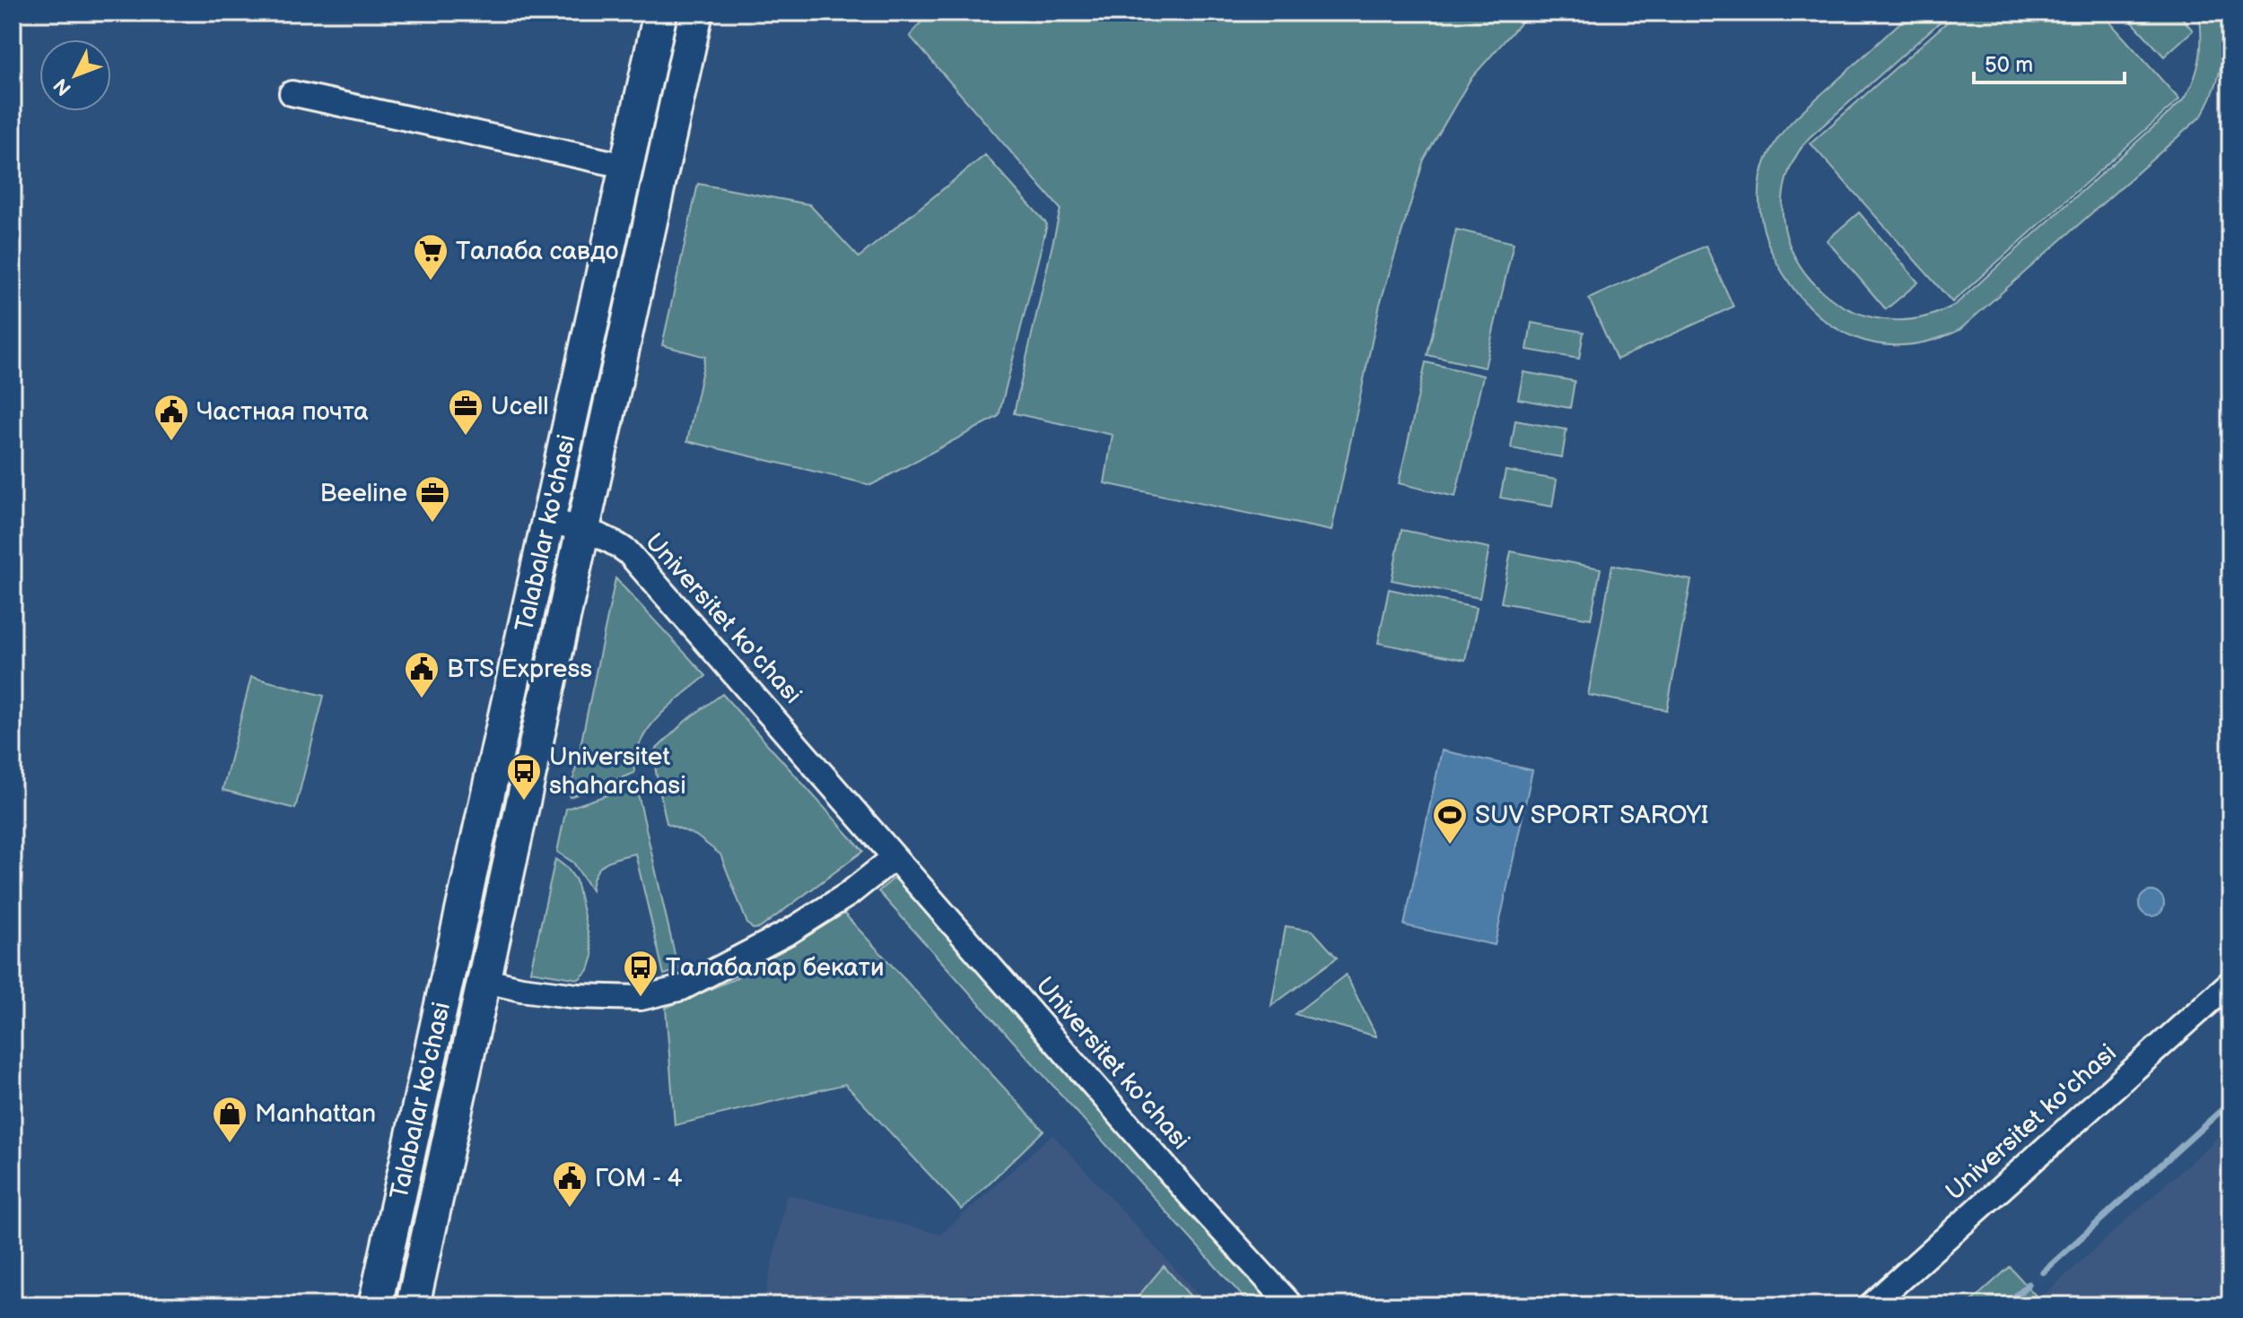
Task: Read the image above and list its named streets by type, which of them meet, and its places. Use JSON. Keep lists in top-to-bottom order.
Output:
{
  "streets": {
    "main road": ["Talabalar ko'chasi"],
    "street": ["Universitet ko'chasi"]
  },
  "crossings": [
    ["Talabalar ko'chasi", "Universitet ko'chasi"]
  ],
  "places": {
    "supermarket": ["Талаба савдо"],
    "office": ["Ucell", "Beeline"],
    "public building": ["Частная почта", "BTS Express", "ГОМ - 4"],
    "bus stop": ["Universitet shaharchasi", "Талабалар бекати"],
    "sports": ["SUV SPORT SAROYI"],
    "shop": ["Manhattan"]
  },
  "scale_bar": "50 m",
  "north": "bottom left"
}
